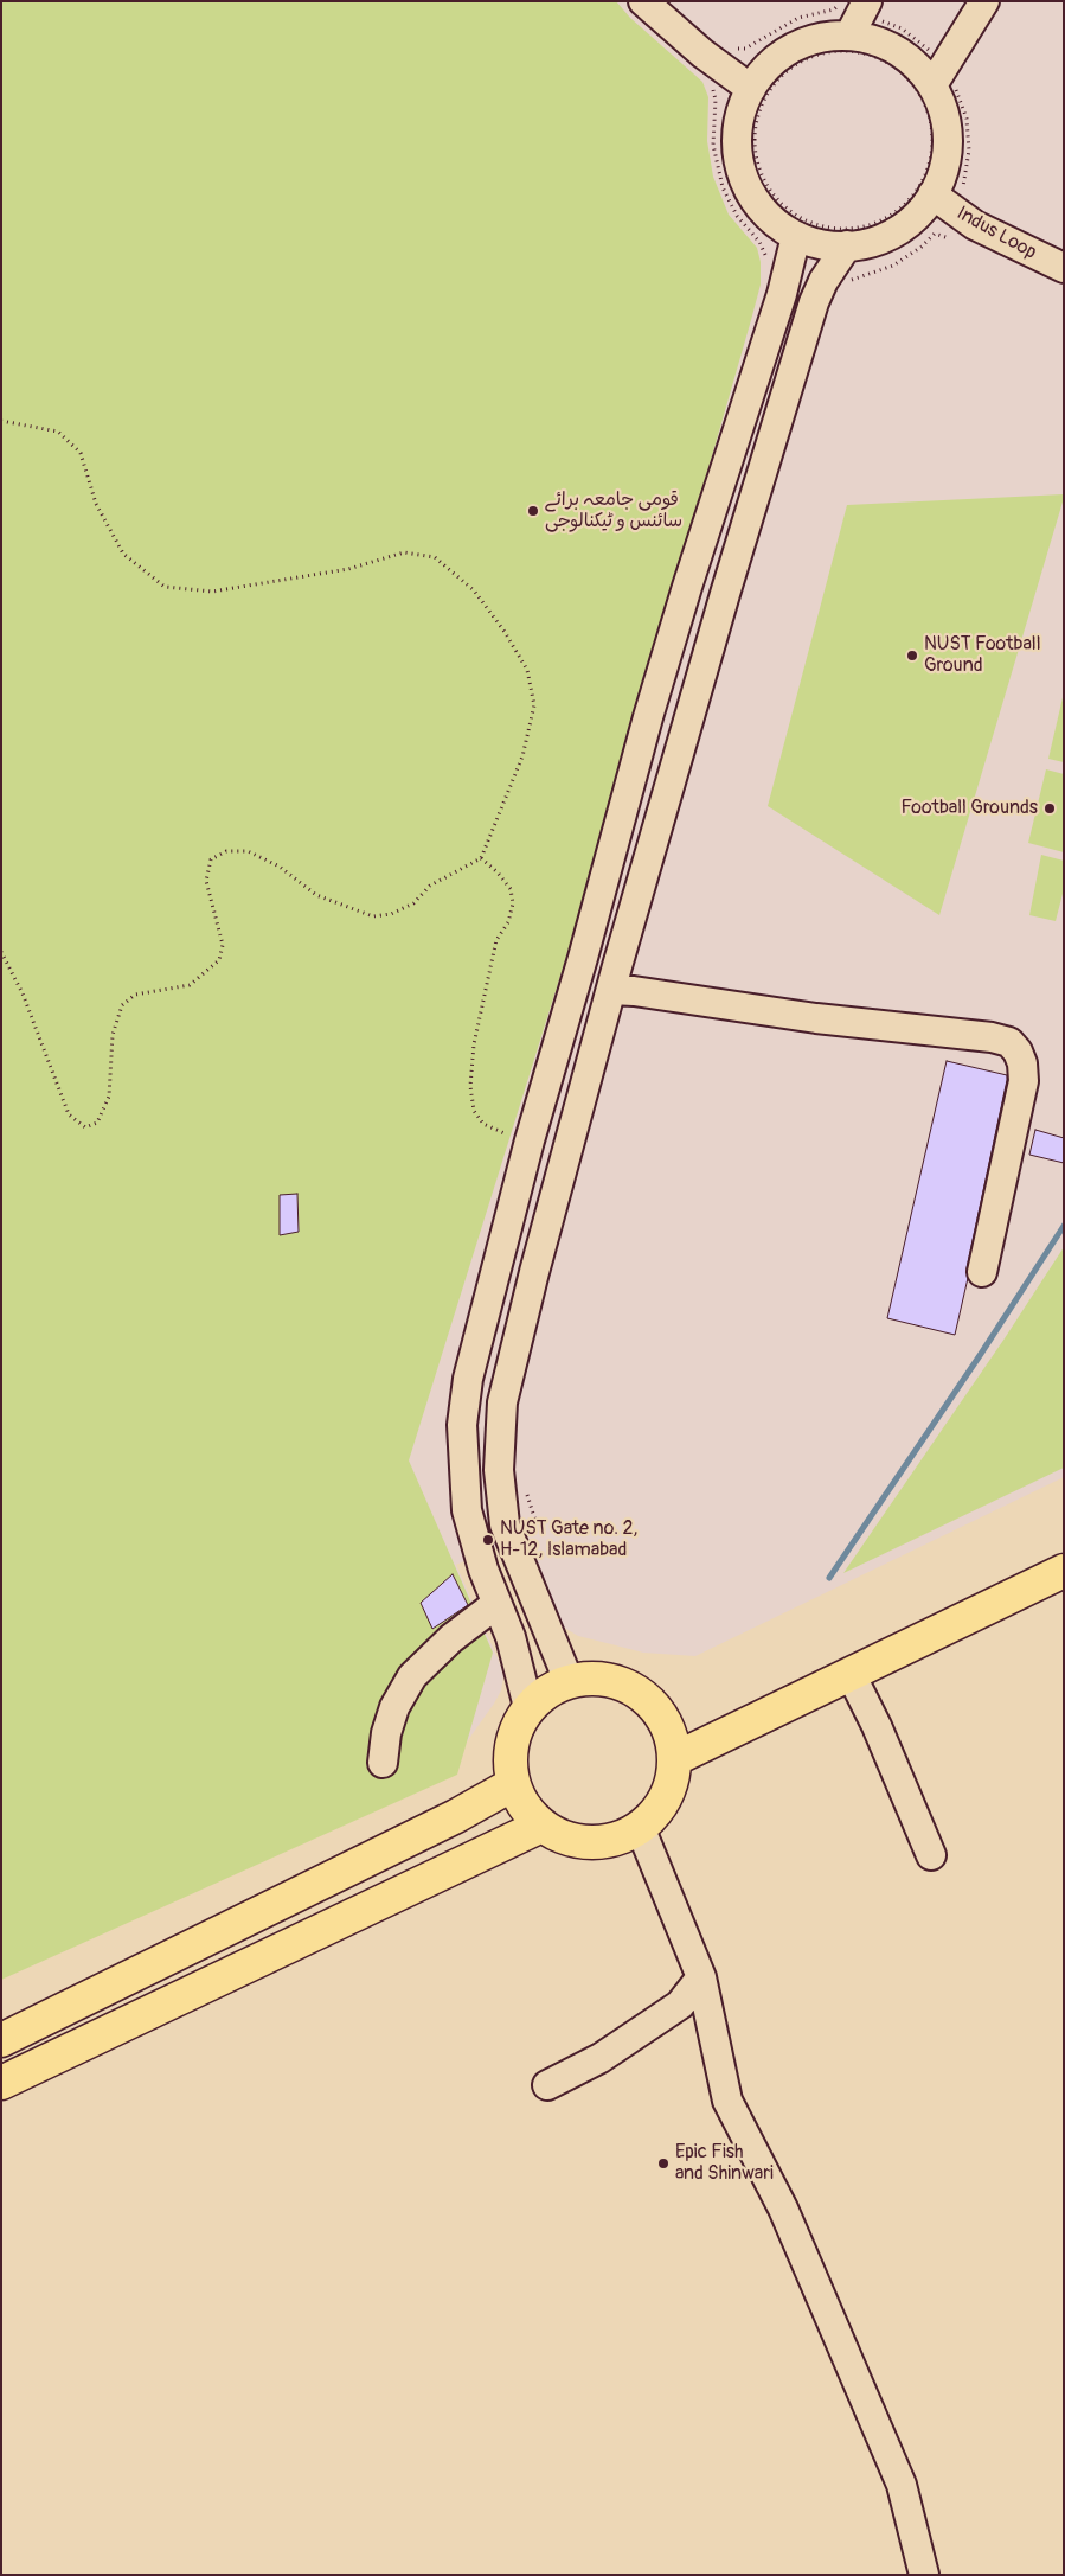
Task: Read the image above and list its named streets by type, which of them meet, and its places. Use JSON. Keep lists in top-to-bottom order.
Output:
{
  "streets": {
    "street": ["Indus Loop"]
  },
  "places": [
    "قومی جامعہ برائے سائنس و ٹیکنالوجی",
    "NUST Football Ground",
    "Football Grounds",
    "NUST Gate no. 2, H-12, Islamabad",
    "Epic Fish and Shinwari"
  ]
}
